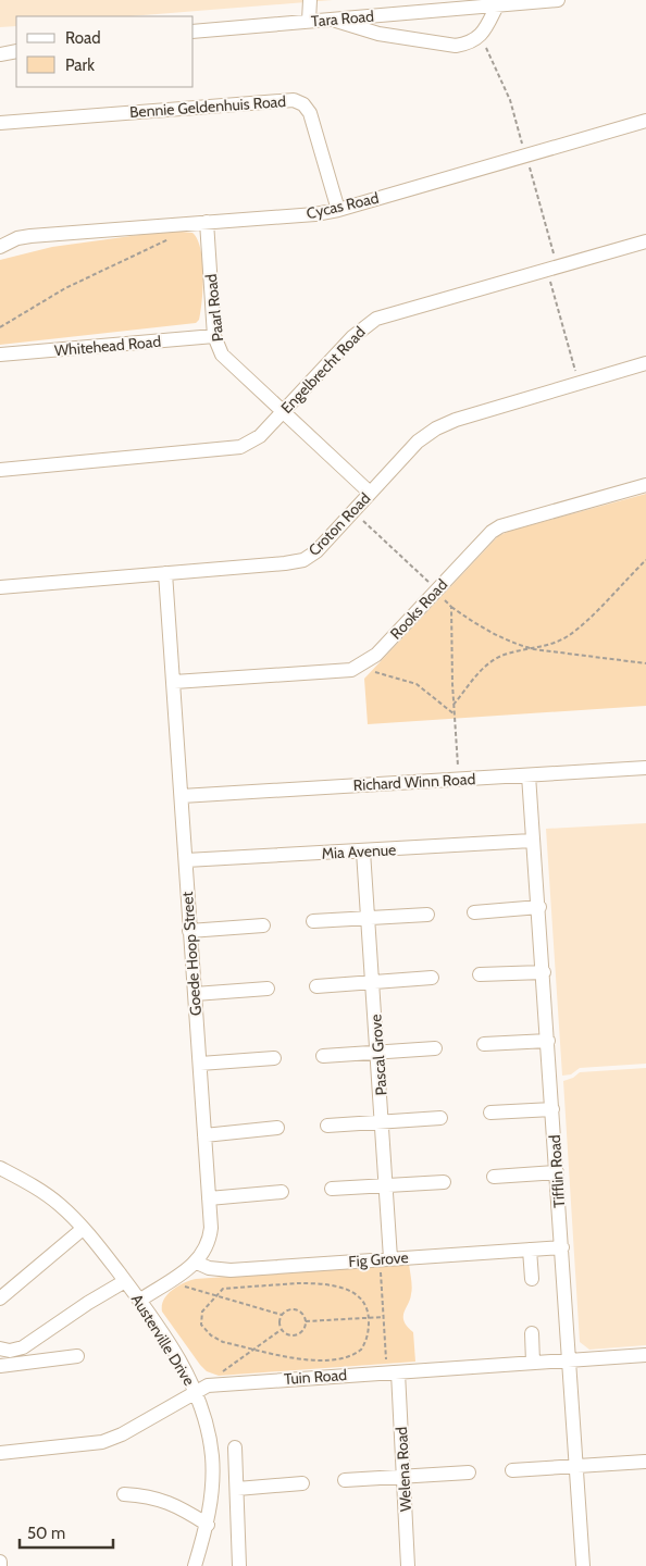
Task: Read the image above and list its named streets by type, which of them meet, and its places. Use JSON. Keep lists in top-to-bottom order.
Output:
{
  "streets": {
    "street": [
      "Tara Road",
      "Bennie Geldenhuis Road",
      "Cycas Road",
      "Paarl Road",
      "Whitehead Road",
      "Engelbrecht Road",
      "Croton Road",
      "Rooks Road",
      "Richard Winn Road",
      "Mia Avenue",
      "Goede Hoop Street",
      "Pascal Grove",
      "Tifflin Road",
      "Fig Grove",
      "Austerville Drive",
      "Tuin Road",
      "Welena Road"
    ]
  },
  "crossings": [
    ["Bennie Geldenhuis Road", "Cycas Road"],
    ["Cycas Road", "Paarl Road"],
    ["Paarl Road", "Whitehead Road"],
    ["Paarl Road", "Engelbrecht Road"],
    ["Paarl Road", "Croton Road"],
    ["Croton Road", "Goede Hoop Street"],
    ["Rooks Road", "Goede Hoop Street"],
    ["Richard Winn Road", "Goede Hoop Street"],
    ["Richard Winn Road", "Tifflin Road"],
    ["Mia Avenue", "Goede Hoop Street"],
    ["Mia Avenue", "Pascal Grove"],
    ["Mia Avenue", "Tifflin Road"],
    ["Goede Hoop Street", "Fig Grove"],
    ["Goede Hoop Street", "Austerville Drive"],
    ["Pascal Grove", "Fig Grove"],
    ["Tifflin Road", "Fig Grove"],
    ["Tifflin Road", "Tuin Road"],
    ["Austerville Drive", "Tuin Road"],
    ["Tuin Road", "Welena Road"]
  ],
  "legend": ["Road", "Park"],
  "scale_bar": "50 m"
}
